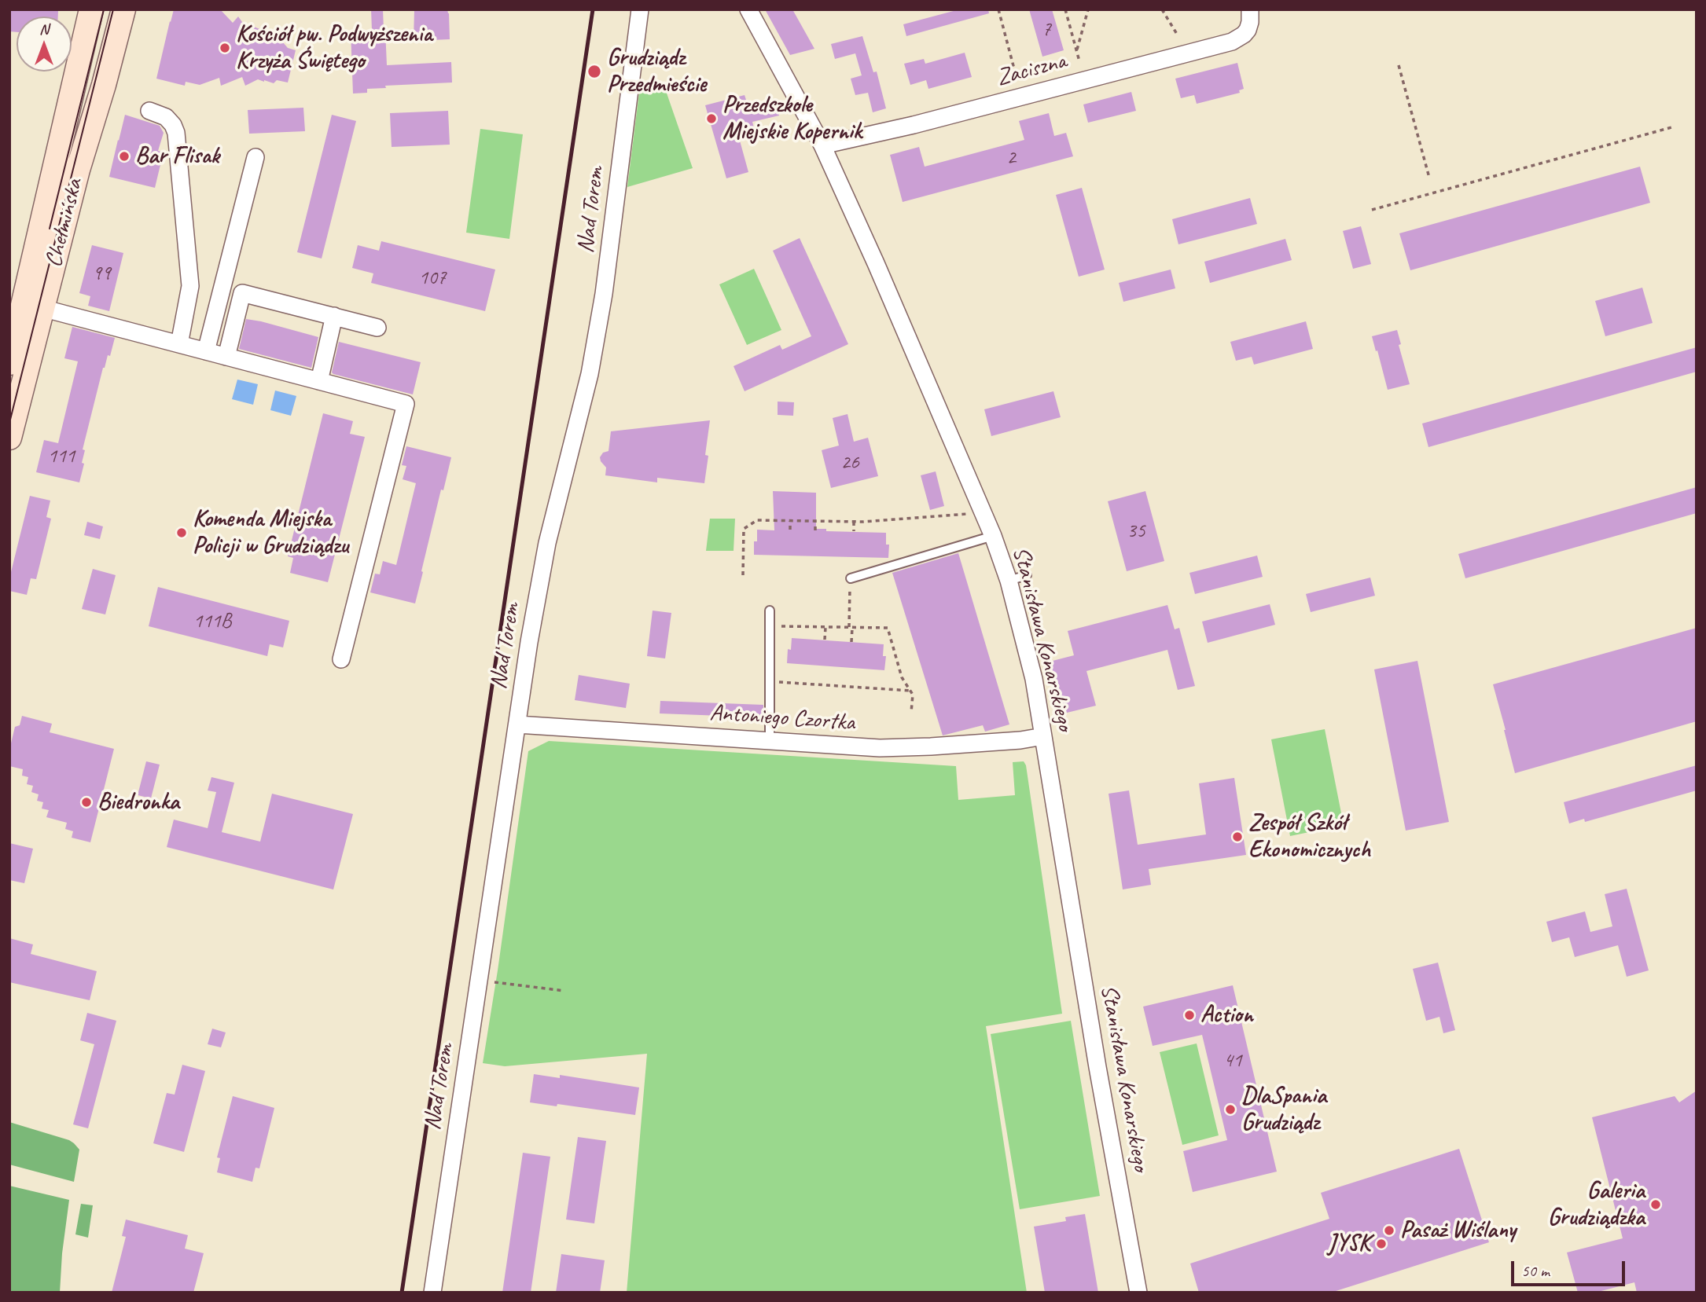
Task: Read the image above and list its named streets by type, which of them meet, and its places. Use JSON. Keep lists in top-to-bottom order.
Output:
{
  "streets": {
    "main road": ["Chełmińska"],
    "street": [
      "Zaciszna",
      "Nad Torem",
      "Stanisława Konarskiego",
      "Antoniego Czortka"
    ]
  },
  "crossings": [
    ["Zaciszna", "Stanisława Konarskiego"],
    ["Nad Torem", "Antoniego Czortka"],
    ["Stanisława Konarskiego", "Antoniego Czortka"]
  ],
  "places": [
    "Kościół pw. Podwyższenia Krzyża Świętego",
    "Grudziądz Przedmieście",
    "Przedszkole Miejskie Kopernik",
    "Bar Flisak",
    "Komenda Miejska Policji w Grudziądzu",
    "Biedronka",
    "Zespół Szkół Ekonomicznych",
    "Action",
    "DlaSpania Grudziądz",
    "Galeria Grudziądzka",
    "Pasaż Wiślany",
    "JYSK"
  ],
  "house_numbers": [
    "7",
    "2",
    "99",
    "107",
    "111",
    "26",
    "35",
    "111B",
    "41"
  ],
  "scale_bar": "50 m",
  "north": "top"
}
